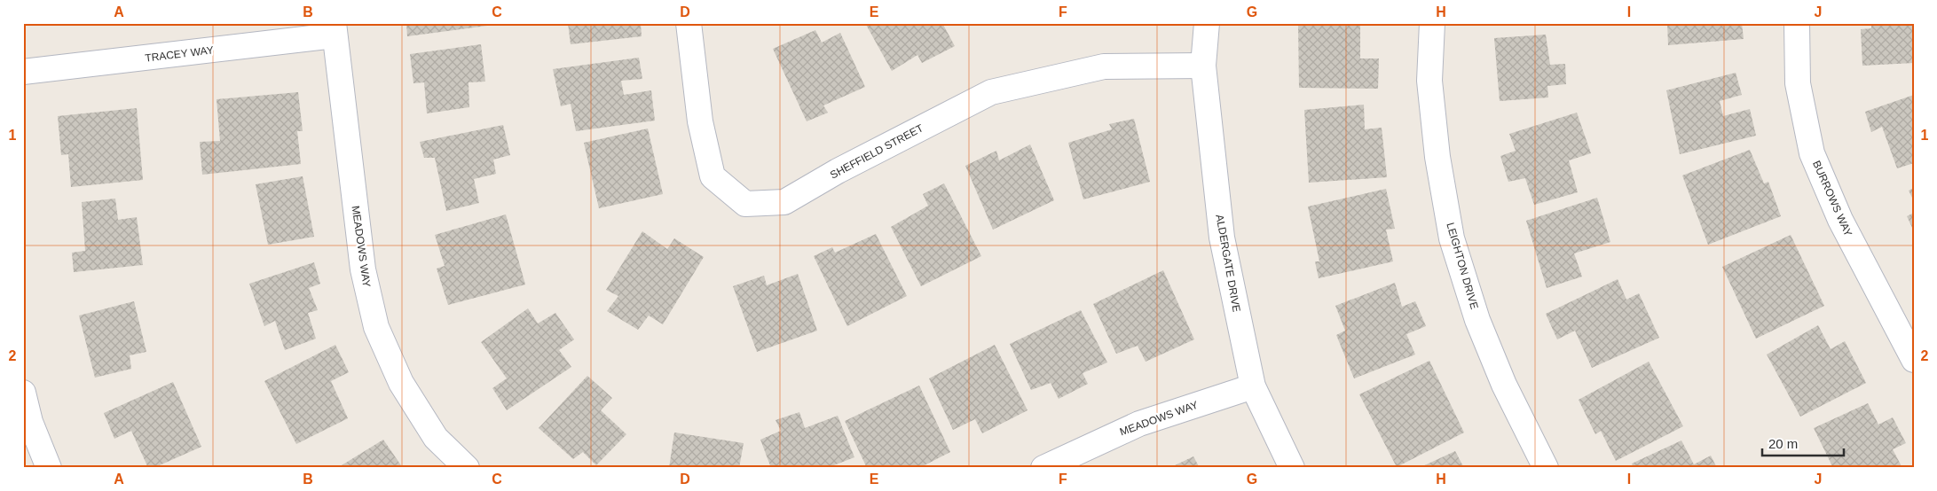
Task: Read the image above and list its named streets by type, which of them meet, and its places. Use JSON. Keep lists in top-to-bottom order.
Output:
{
  "streets": {
    "street": [
      "TRACEY WAY",
      "SHEFFIELD STREET",
      "BURROWS WAY",
      "MEADOWS WAY",
      "ALDERGATE DRIVE",
      "LEIGHTON DRIVE"
    ]
  },
  "crossings": [
    ["TRACEY WAY", "MEADOWS WAY"],
    ["SHEFFIELD STREET", "ALDERGATE DRIVE"],
    ["MEADOWS WAY", "ALDERGATE DRIVE"]
  ],
  "scale_bar": "20 m",
  "grid": {
    "columns": [
      "A",
      "B",
      "C",
      "D",
      "E",
      "F",
      "G",
      "H",
      "I",
      "J"
    ],
    "rows": ["1", "2"]
  }
}
